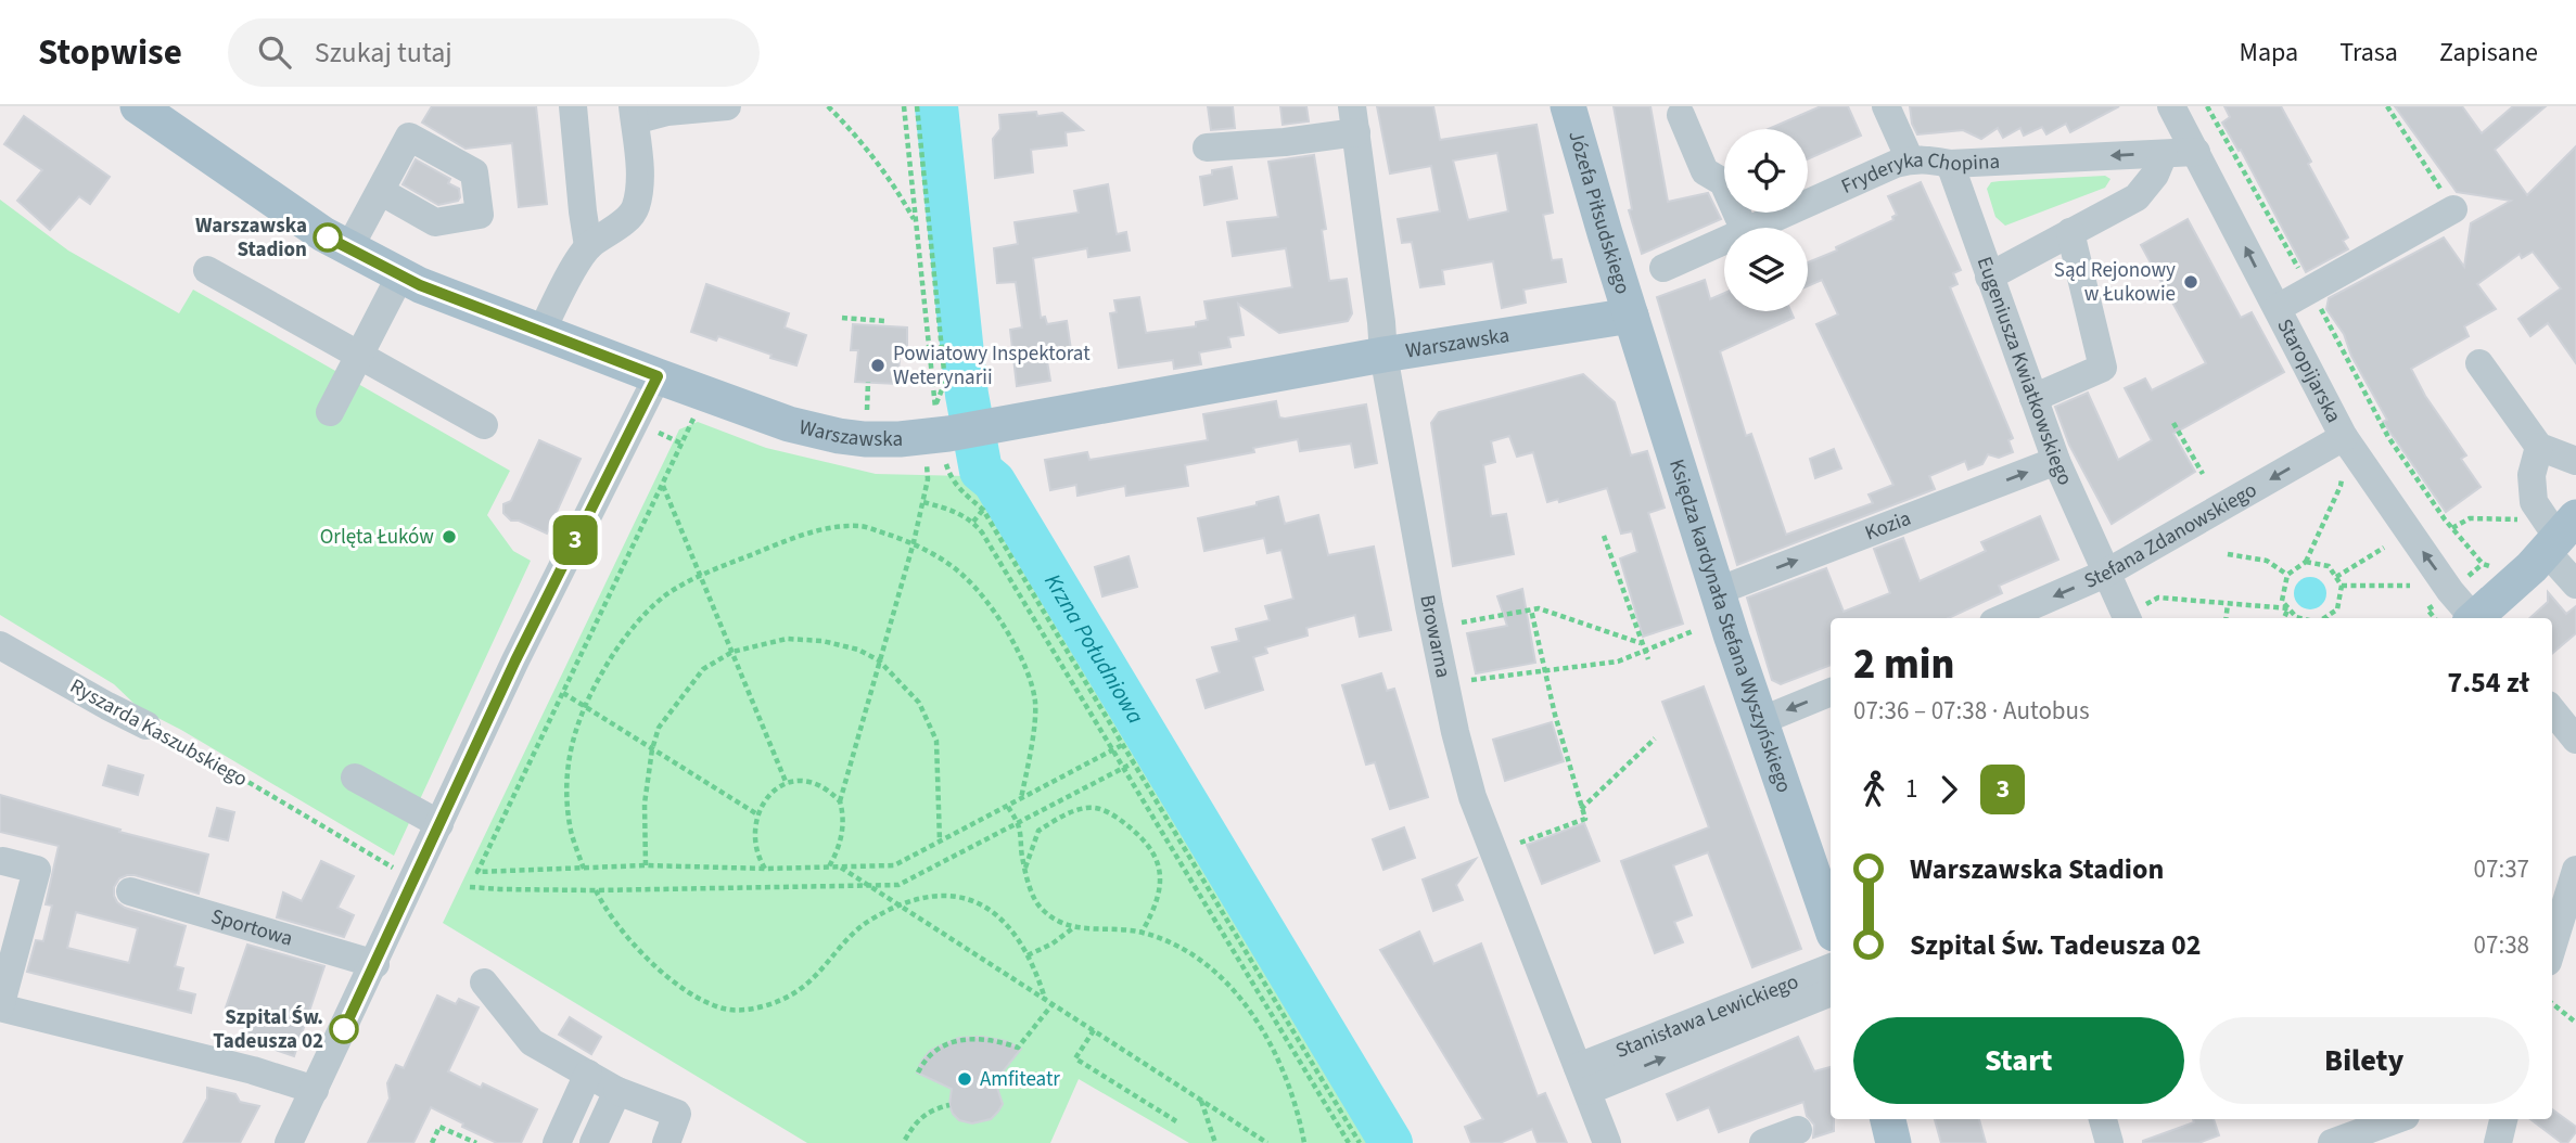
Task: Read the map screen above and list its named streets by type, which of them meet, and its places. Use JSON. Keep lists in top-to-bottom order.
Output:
{
  "streets": {
    "main road": ["Józefa Piłsudskiego", "Warszawska", "Księdza kardynała Stefana Wyszyńskiego"],
    "street": [
      "Fryderyka Chopina",
      "Eugeniusza Kwiatkowskiego",
      "Staropijarska",
      "Kozia",
      "Stefana Zdanowskiego",
      "Browarna",
      "Ryszarda Kaszubskiego",
      "Sportowa",
      "Stanisława Lewickiego"
    ]
  },
  "crossings": [
    ["Fryderyka Chopina", "Eugeniusza Kwiatkowskiego"],
    ["Fryderyka Chopina", "Staropijarska"],
    ["Józefa Piłsudskiego", "Warszawska"],
    ["Józefa Piłsudskiego", "Księdza kardynała Stefana Wyszyńskiego"],
    ["Warszawska", "Księdza kardynała Stefana Wyszyńskiego"],
    ["Warszawska", "Browarna"],
    ["Eugeniusza Kwiatkowskiego", "Kozia"],
    ["Eugeniusza Kwiatkowskiego", "Stefana Zdanowskiego"],
    ["Staropijarska", "Stefana Zdanowskiego"],
    ["Kozia", "Księdza kardynała Stefana Wyszyńskiego"],
    ["Browarna", "Stanisława Lewickiego"]
  ],
  "one_way": [
    "Fryderyka Chopina",
    "Staropijarska",
    "Kozia",
    "Stefana Zdanowskiego"
  ],
  "water": ["Krzna Południowa"],
  "places": [
    "Warszawska Stadion",
    "Sąd Rejonowy w Łukowie",
    "Powiatowy Inspektorat Weterynarii",
    "Orlęta Łuków",
    "Szpital Św. Tadeusza 02",
    "Amfiteatr"
  ],
  "lines": ["bus line 3"],
  "page": {
    "header": "Stopwise",
    "search": "Szukaj tutaj",
    "nav": ["Mapa", "Trasa", "Zapisane"],
    "on_map": "3",
    "heading": ["2 min", "07:36 – 07:38 · Autobus", "7.54 zł"],
    "legs": ["1", "3"],
    "list": [
      {
        "name": "Warszawska Stadion",
        "value": "07:37"
      },
      {
        "name": "Szpital Św. Tadeusza 02",
        "value": "07:38"
      }
    ],
    "buttons": ["Start", "Bilety"]
  }
}
